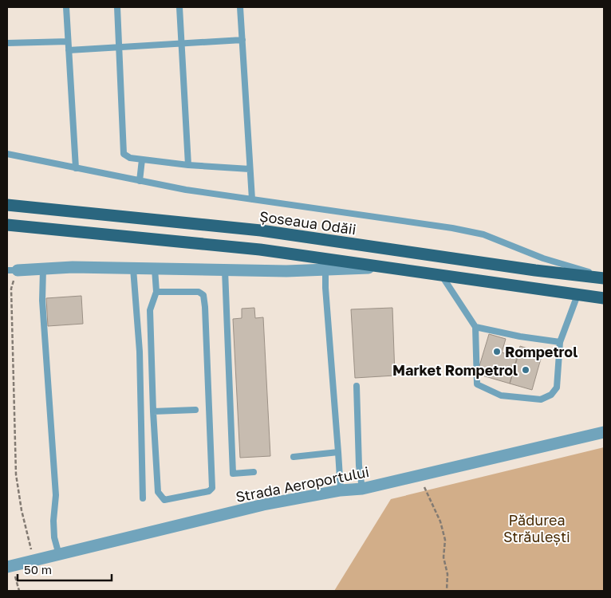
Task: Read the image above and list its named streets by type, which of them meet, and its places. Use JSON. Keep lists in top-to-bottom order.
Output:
{
  "streets": {
    "main road": ["Șoseaua Odăii"],
    "street": ["Strada Aeroportului"]
  },
  "parks": ["Pădurea Străulești"],
  "places": ["Rompetrol", "Market Rompetrol"],
  "scale_bar": "50 m"
}
